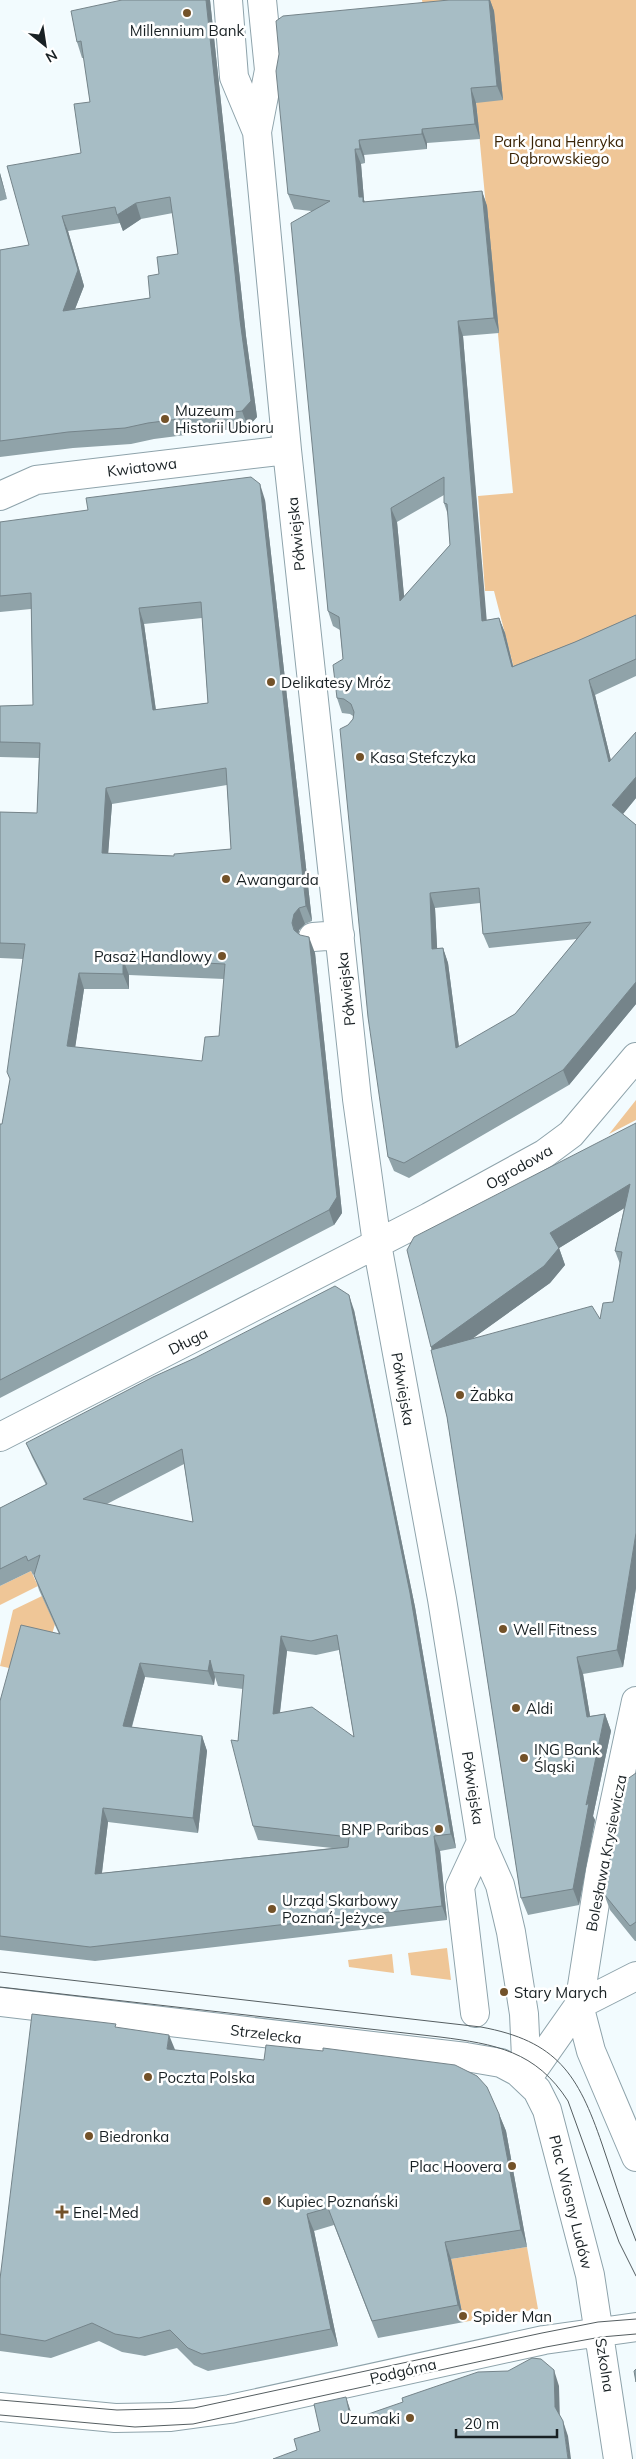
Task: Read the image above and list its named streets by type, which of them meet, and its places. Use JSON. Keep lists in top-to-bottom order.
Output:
{
  "streets": {
    "street": [
      "Kwiatowa",
      "Półwiejska",
      "Ogrodowa",
      "Długa",
      "Bolesława Krysiewicza",
      "Strzelecka",
      "Plac Wiosny Ludów",
      "Szkolna",
      "Podgórna"
    ]
  },
  "crossings": [
    ["Kwiatowa", "Półwiejska"],
    ["Półwiejska", "Ogrodowa"],
    ["Półwiejska", "Długa"],
    ["Półwiejska", "Strzelecka"],
    ["Półwiejska", "Plac Wiosny Ludów"],
    ["Ogrodowa", "Długa"],
    ["Strzelecka", "Plac Wiosny Ludów"],
    ["Plac Wiosny Ludów", "Szkolna"],
    ["Plac Wiosny Ludów", "Podgórna"],
    ["Szkolna", "Podgórna"]
  ],
  "parks": ["Park Jana Henryka Dąbrowskiego"],
  "places": {
    "other": [
      "Millennium Bank",
      "Muzeum Historii Ubioru",
      "Delikatesy Mróz",
      "Kasa Stefczyka",
      "Awangarda",
      "Pasaż Handlowy",
      "Żabka",
      "Well Fitness",
      "Aldi",
      "ING Bank Śląski",
      "BNP Paribas",
      "Urząd Skarbowy Poznań-Jeżyce",
      "Stary Marych",
      "Poczta Polska",
      "Biedronka",
      "Plac Hoovera",
      "Kupiec Poznański",
      "Spider Man",
      "Uzumaki"
    ],
    "health": ["Enel-Med"]
  },
  "scale_bar": "20 m",
  "north": "bottom right"
}
